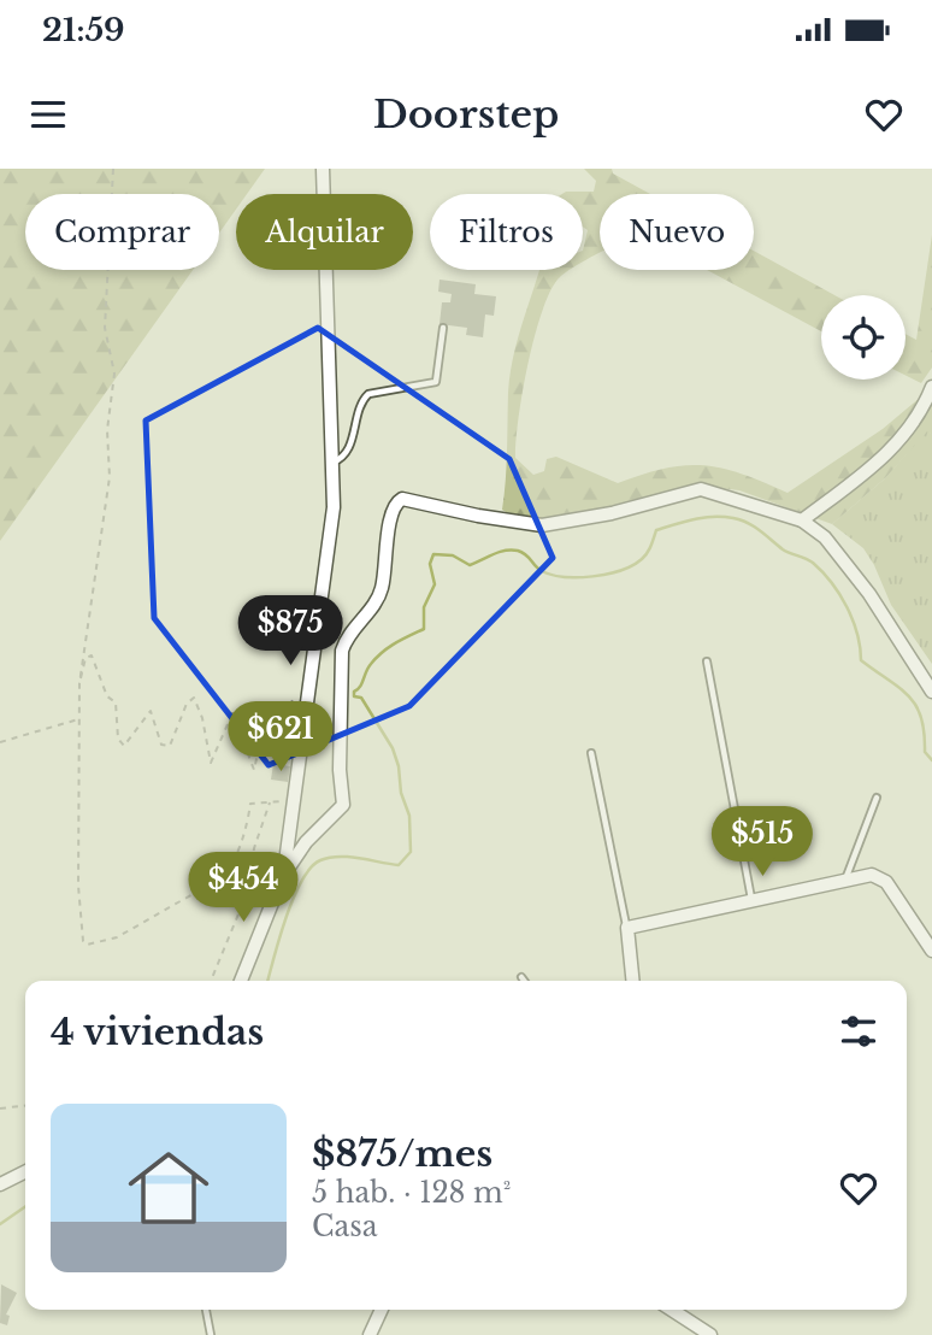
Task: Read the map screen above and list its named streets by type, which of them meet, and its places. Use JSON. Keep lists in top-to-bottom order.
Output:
{
  "page": {
    "status": "21:59",
    "header": "Doorstep",
    "chip": [
      "Comprar",
      "Alquilar",
      "Filtros",
      "Nuevo"
    ],
    "price": [
      "$875",
      "$621",
      "$515",
      "$454"
    ],
    "heading": "4 viviendas",
    "list": [
      {
        "name": "$875/mes",
        "note": "5 hab. · 128 m² · Casa"
      }
    ]
  }
}
